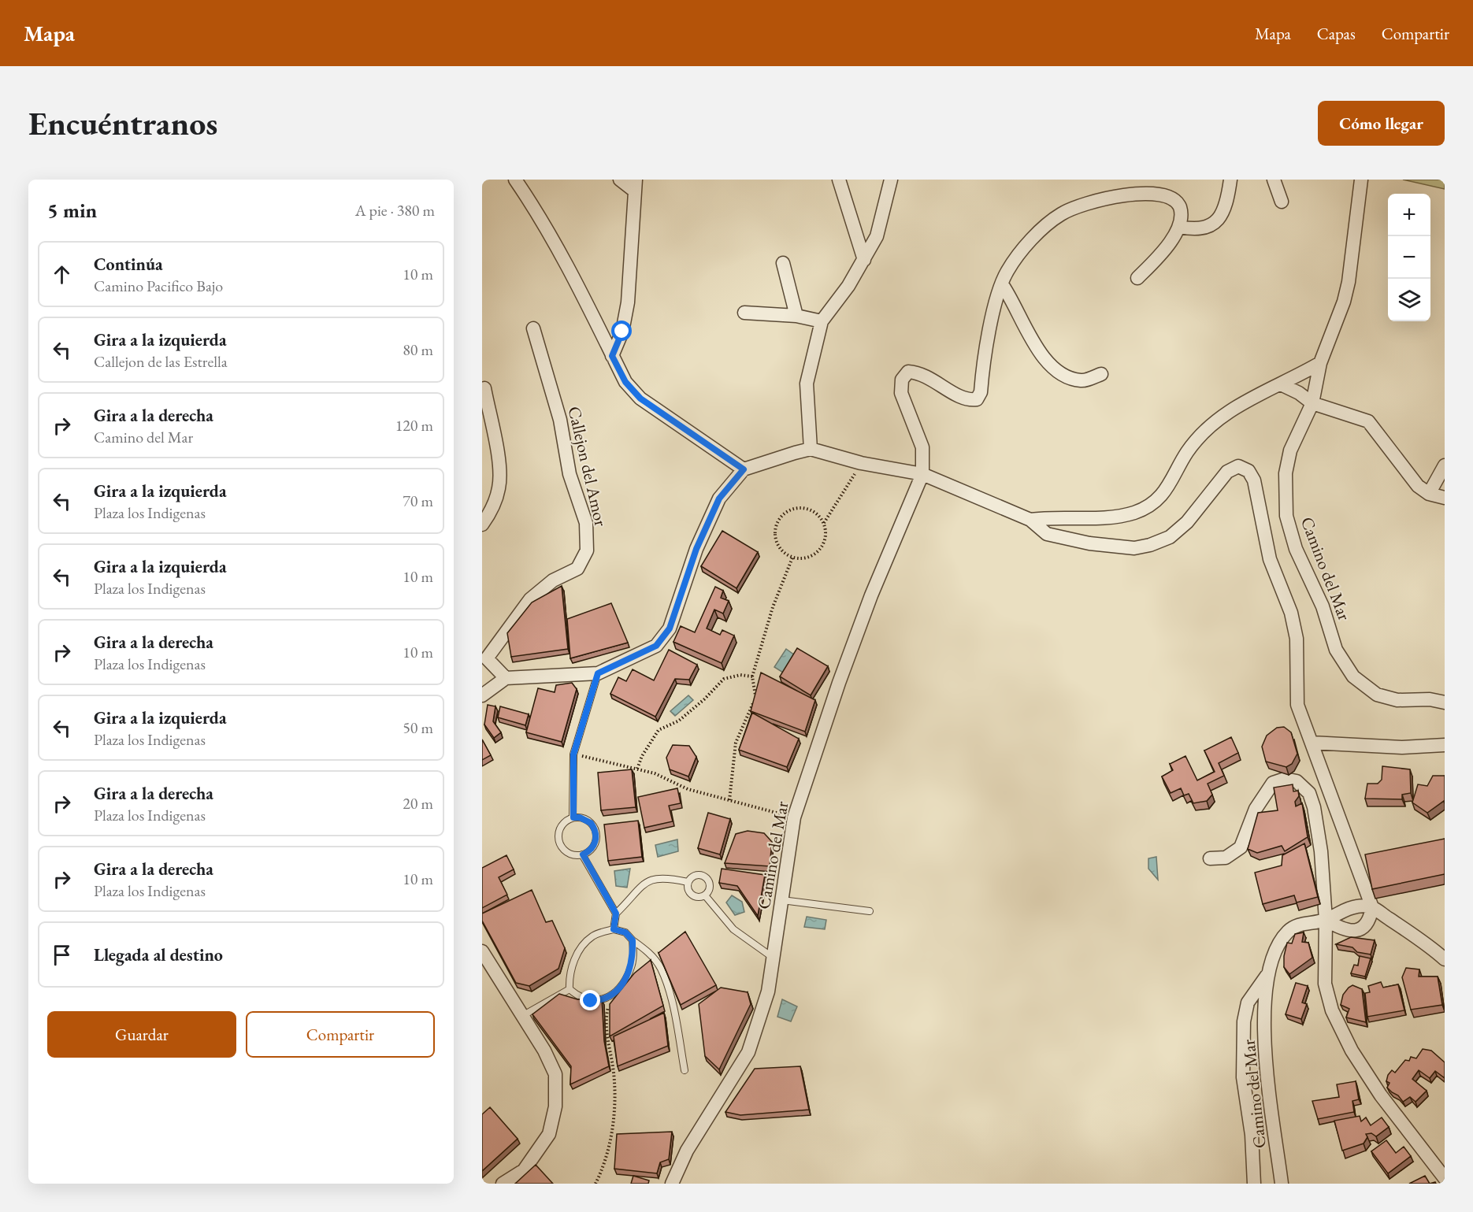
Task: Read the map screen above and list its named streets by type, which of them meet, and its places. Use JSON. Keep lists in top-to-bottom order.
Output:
{
  "streets": {
    "street": ["Callejon del Amor", "Camino del Mar"]
  },
  "page": {
    "header": "Mapa",
    "nav": ["Mapa", "Capas", "Compartir"],
    "buttons": [
      "Cómo llegar",
      ["Guardar", "Compartir"]
    ],
    "title": "Encuéntranos",
    "heading": ["5 min", "A pie · 380 m"],
    "map_buttons": ["+", "−"],
    "list": [
      ["Continúa", "Camino Pacifico Bajo", "10 m"],
      ["Gira a la izquierda", "Callejon de las Estrella", "80 m"],
      ["Gira a la derecha", "Camino del Mar", "120 m"],
      ["Gira a la izquierda", "Plaza los Indigenas", "70 m"],
      ["Gira a la izquierda", "Plaza los Indigenas", "10 m"],
      ["Gira a la derecha", "Plaza los Indigenas", "10 m"],
      ["Gira a la izquierda", "Plaza los Indigenas", "50 m"],
      ["Gira a la derecha", "Plaza los Indigenas", "20 m"],
      ["Gira a la derecha", "Plaza los Indigenas", "10 m"],
      "Llegada al destino"
    ]
  }
}
